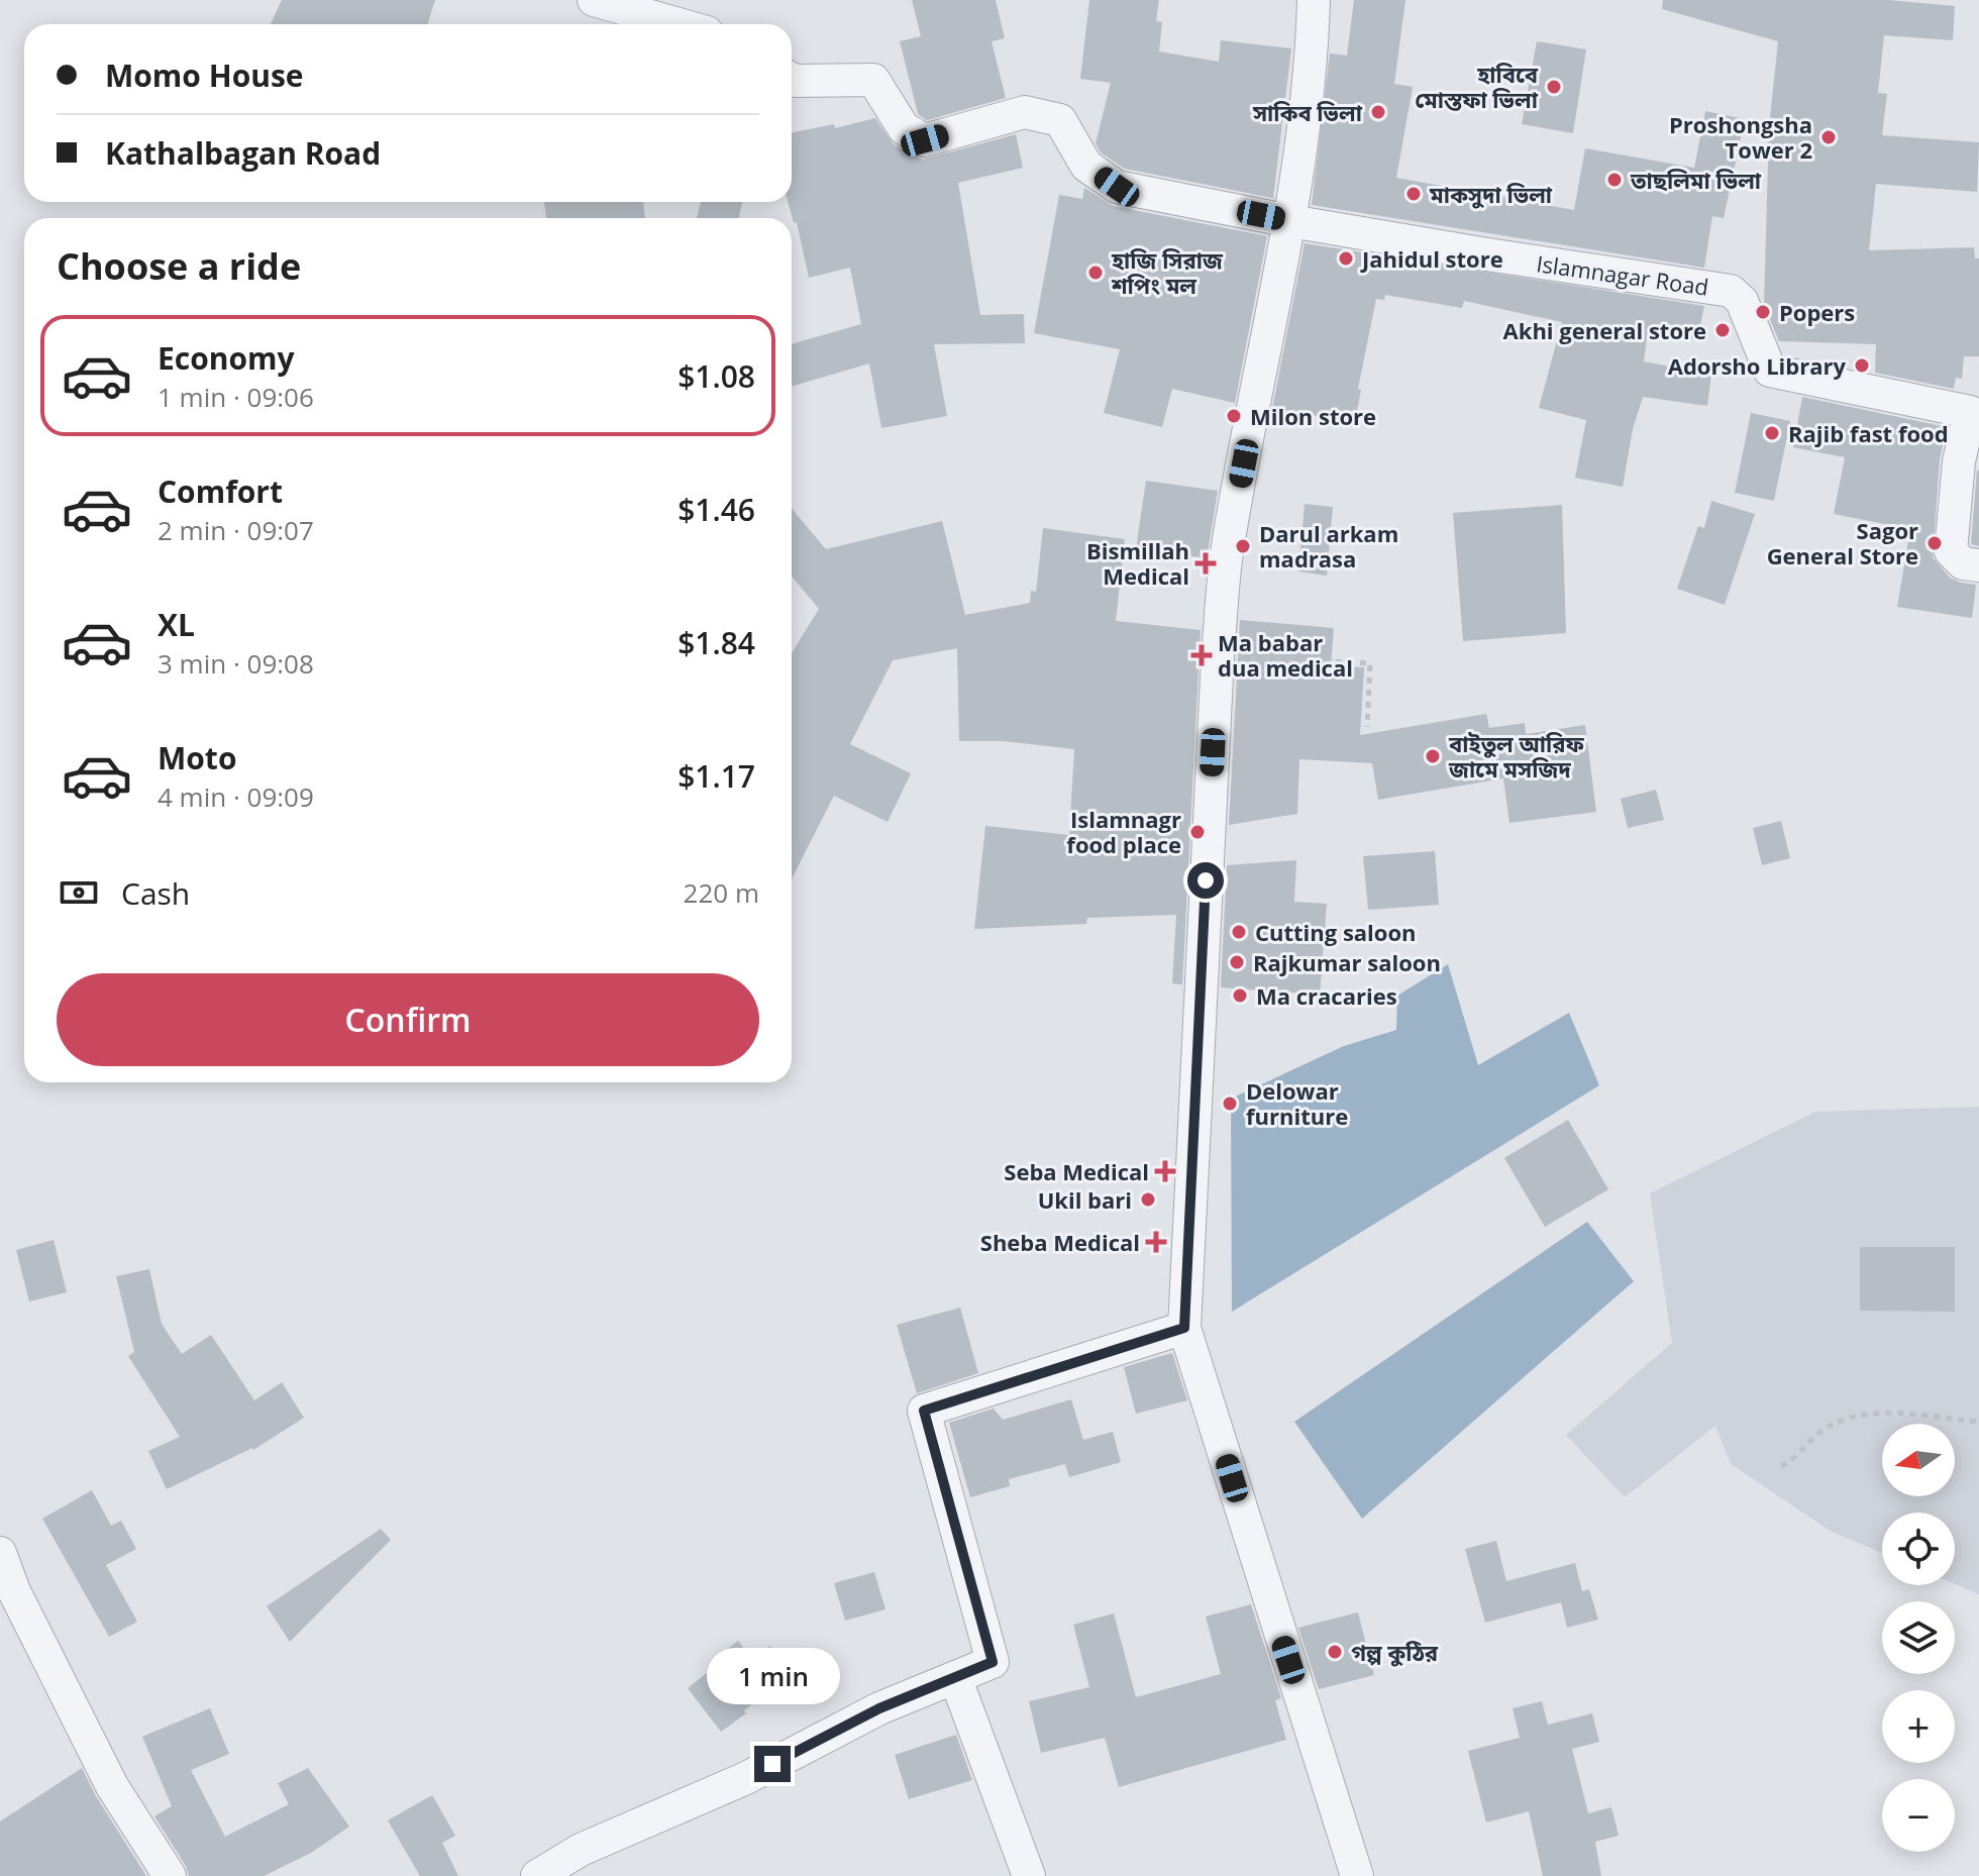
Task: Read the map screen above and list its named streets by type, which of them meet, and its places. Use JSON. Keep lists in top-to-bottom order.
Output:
{
  "streets": {
    "street": ["Islamnagar Road"]
  },
  "places": {
    "other": [
      "হাবিবে মোস্তফা ভিলা",
      "সাকিব ভিলা",
      "Proshongsha Tower 2",
      "তাছলিমা ভিলা",
      "মাকসুদা ভিলা",
      "Jahidul store",
      "হাজি সিরাজ শপিং মল",
      "Popers",
      "Akhi general store",
      "Adorsho Library",
      "Milon store",
      "Rajib fast food",
      "Sagor General Store",
      "Darul arkam madrasa",
      "বাইতুল আরিফ জামে মসজিদ",
      "Islamnagr food place",
      "Cutting saloon",
      "Rajkumar saloon",
      "Ma cracaries",
      "Delowar furniture",
      "Ukil bari",
      "গল্প কুঠির"
    ],
    "health": [
      "Bismillah Medical",
      "Ma babar dua medical",
      "Seba Medical",
      "Sheba Medical"
    ]
  },
  "north": "left",
  "page": {
    "banner": ["Momo House", "Kathalbagan Road"],
    "heading": "Choose a ride",
    "list": [
      {
        "name": "Economy",
        "note": "1 min · 09:06",
        "value": "$1.08"
      },
      {
        "name": "Comfort",
        "note": "2 min · 09:07",
        "value": "$1.46"
      },
      {
        "name": "XL",
        "note": "3 min · 09:08",
        "value": "$1.84"
      },
      {
        "name": "Moto",
        "note": "4 min · 09:09",
        "value": "$1.17"
      }
    ],
    "pay": ["Cash", "220 m"],
    "buttons": "Confirm",
    "map_buttons": ["+", "−"],
    "bubble": "1 min"
  }
}
